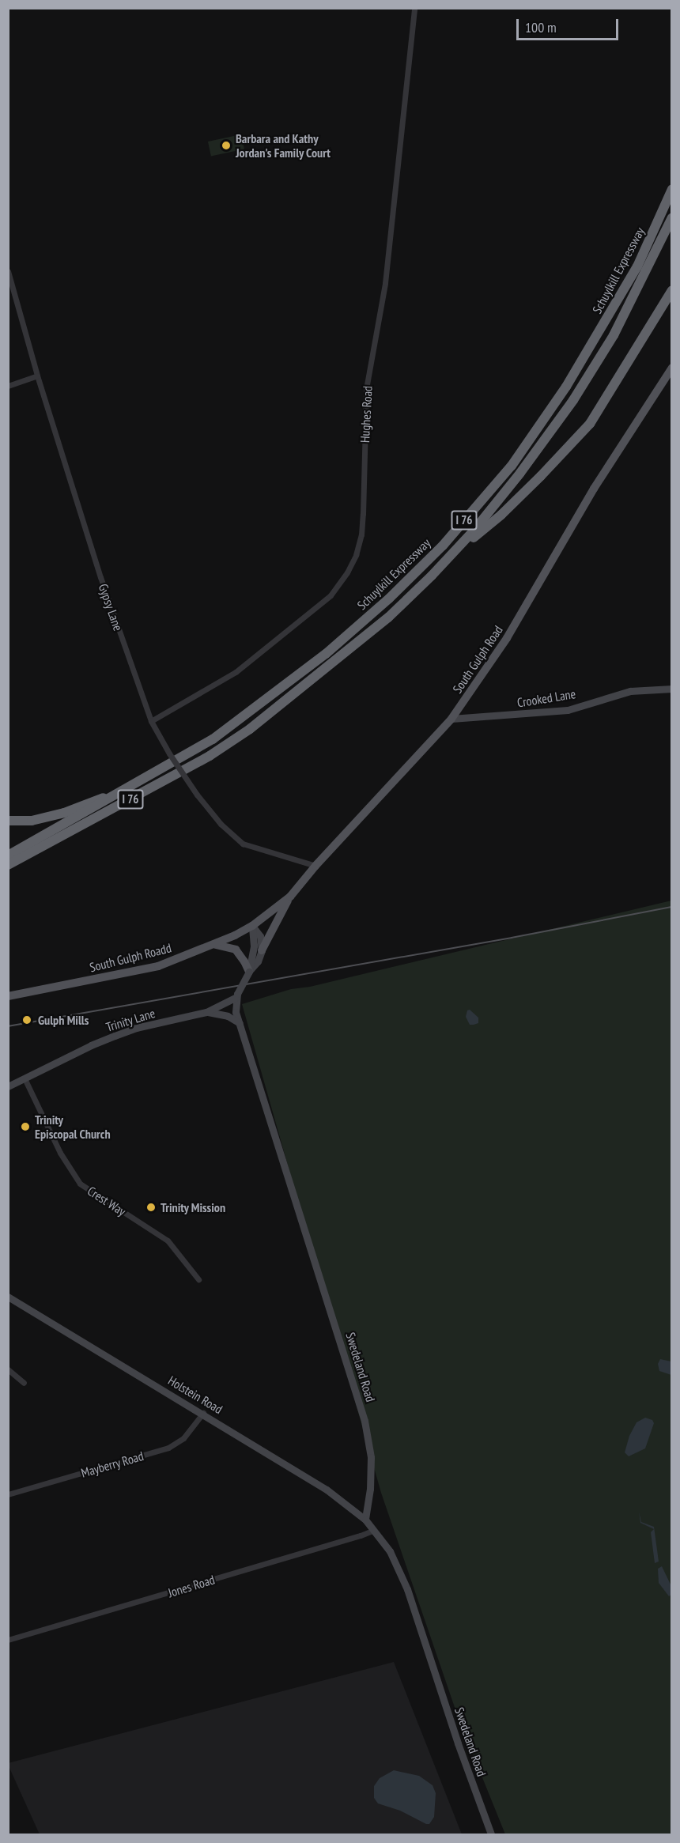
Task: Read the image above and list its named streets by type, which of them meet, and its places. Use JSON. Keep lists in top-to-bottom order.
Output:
{
  "streets": {
    "highway": ["Schuylkill Expressway", "I 76"],
    "main road": [
      "South Gulph Road",
      "Crooked Lane",
      "South Gulph Roadd",
      "Trinity Lane",
      "Swedeland Road",
      "Holstein Road"
    ],
    "street": [
      "Hughes Road",
      "Gypsy Lane",
      "Crest Way",
      "Mayberry Road",
      "Jones Road"
    ]
  },
  "crossings": [
    ["Hughes Road", "Gypsy Lane"],
    ["Gypsy Lane", "South Gulph Road"],
    ["South Gulph Road", "Crooked Lane"],
    ["South Gulph Road", "South Gulph Roadd"],
    ["Trinity Lane", "Crest Way"],
    ["Trinity Lane", "Swedeland Road"],
    ["Swedeland Road", "Holstein Road"],
    ["Swedeland Road", "Jones Road"],
    ["Holstein Road", "Mayberry Road"]
  ],
  "places": [
    "Barbara and Kathy Jordan's Family Court",
    "Gulph Mills",
    "Trinity Episcopal Church",
    "Trinity Mission"
  ],
  "scale_bar": "100 m"
}
